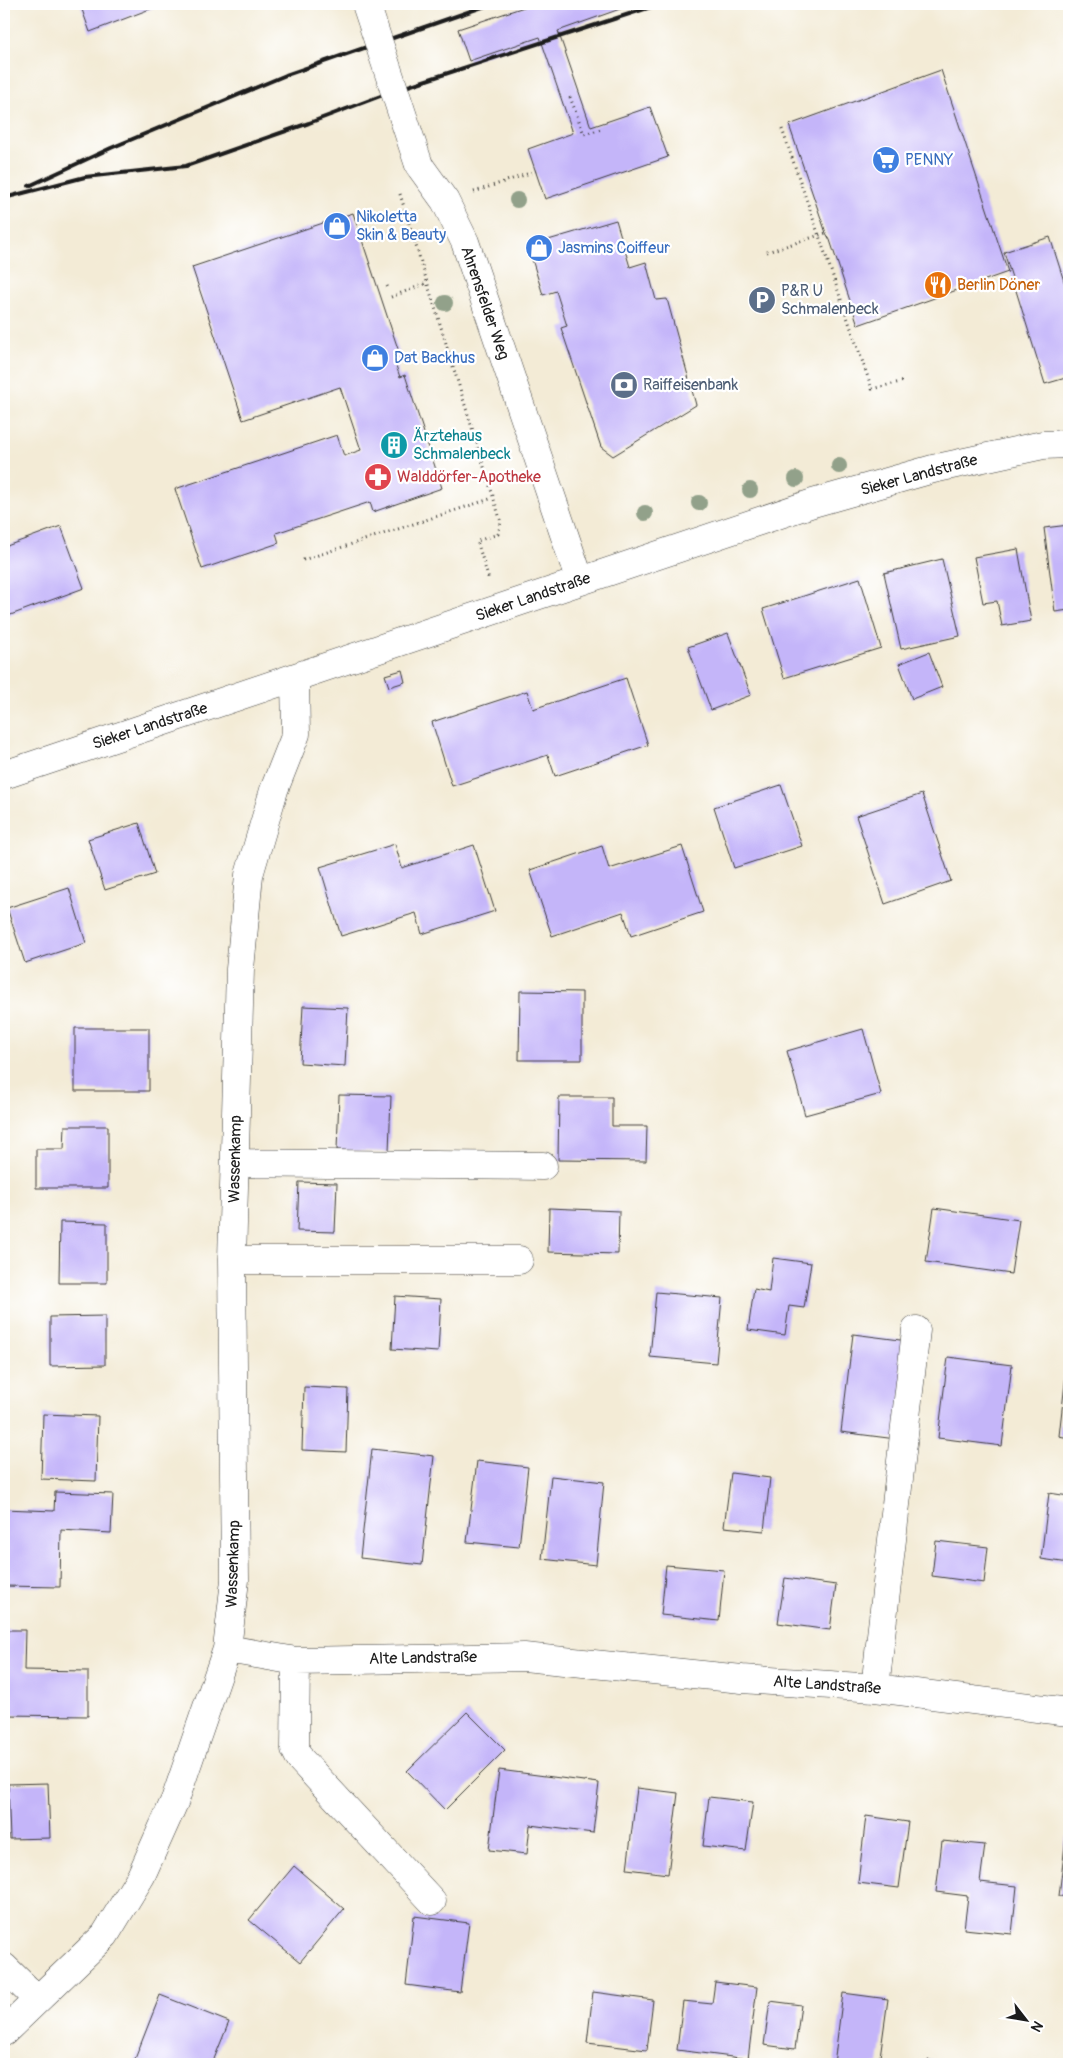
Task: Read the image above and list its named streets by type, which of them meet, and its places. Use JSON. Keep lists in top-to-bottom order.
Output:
{
  "streets": {
    "street": [
      "Ahrensfelder Weg",
      "Sieker Landstraße",
      "Wassenkamp",
      "Alte Landstraße"
    ]
  },
  "crossings": [
    ["Ahrensfelder Weg", "Sieker Landstraße"],
    ["Sieker Landstraße", "Wassenkamp"],
    ["Wassenkamp", "Alte Landstraße"]
  ],
  "places": {
    "supermarket": ["PENNY"],
    "shop": ["Nikoletta Skin & Beauty", "Jasmins Coiffeur", "Dat Backhus"],
    "restaurant": ["Berlin Döner"],
    "parking": ["P&R U Schmalenbeck"],
    "bank": ["Raiffeisenbank"],
    "building": ["Ärztehaus Schmalenbeck"],
    "pharmacy": ["Walddörfer-Apotheke"]
  },
  "north": "bottom right"
}
